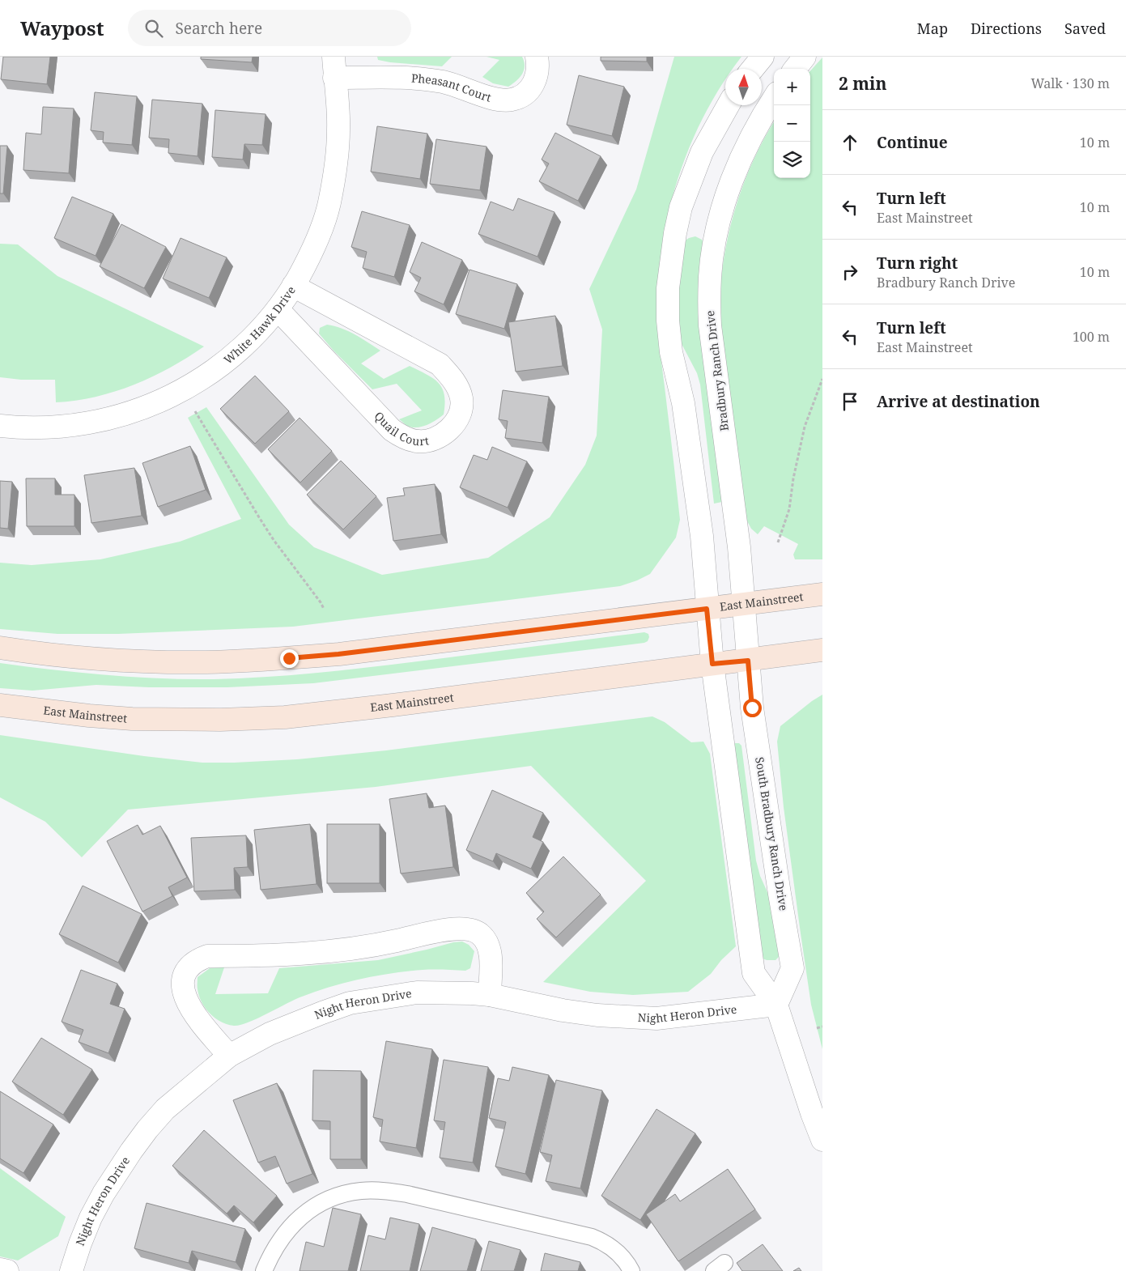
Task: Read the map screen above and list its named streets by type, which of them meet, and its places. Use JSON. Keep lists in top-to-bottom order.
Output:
{
  "streets": {
    "main road": ["East Mainstreet"],
    "street": [
      "Pheasant Court",
      "White Hawk Drive",
      "Bradbury Ranch Drive",
      "Quail Court",
      "South Bradbury Ranch Drive",
      "Night Heron Drive"
    ]
  },
  "crossings": [
    ["Pheasant Court", "White Hawk Drive"],
    ["White Hawk Drive", "Quail Court"],
    ["Bradbury Ranch Drive", "East Mainstreet"],
    ["Bradbury Ranch Drive", "South Bradbury Ranch Drive"],
    ["East Mainstreet", "South Bradbury Ranch Drive"],
    ["South Bradbury Ranch Drive", "Night Heron Drive"]
  ],
  "north": "top",
  "page": {
    "header": "Waypost",
    "search": "Search here",
    "nav": ["Map", "Directions", "Saved"],
    "heading": ["2 min", "Walk · 130 m"],
    "map_buttons": ["+", "−"],
    "list": [
      ["Continue", "10 m"],
      ["Turn left", "East Mainstreet", "10 m"],
      ["Turn right", "Bradbury Ranch Drive", "10 m"],
      ["Turn left", "East Mainstreet", "100 m"],
      "Arrive at destination"
    ]
  }
}
